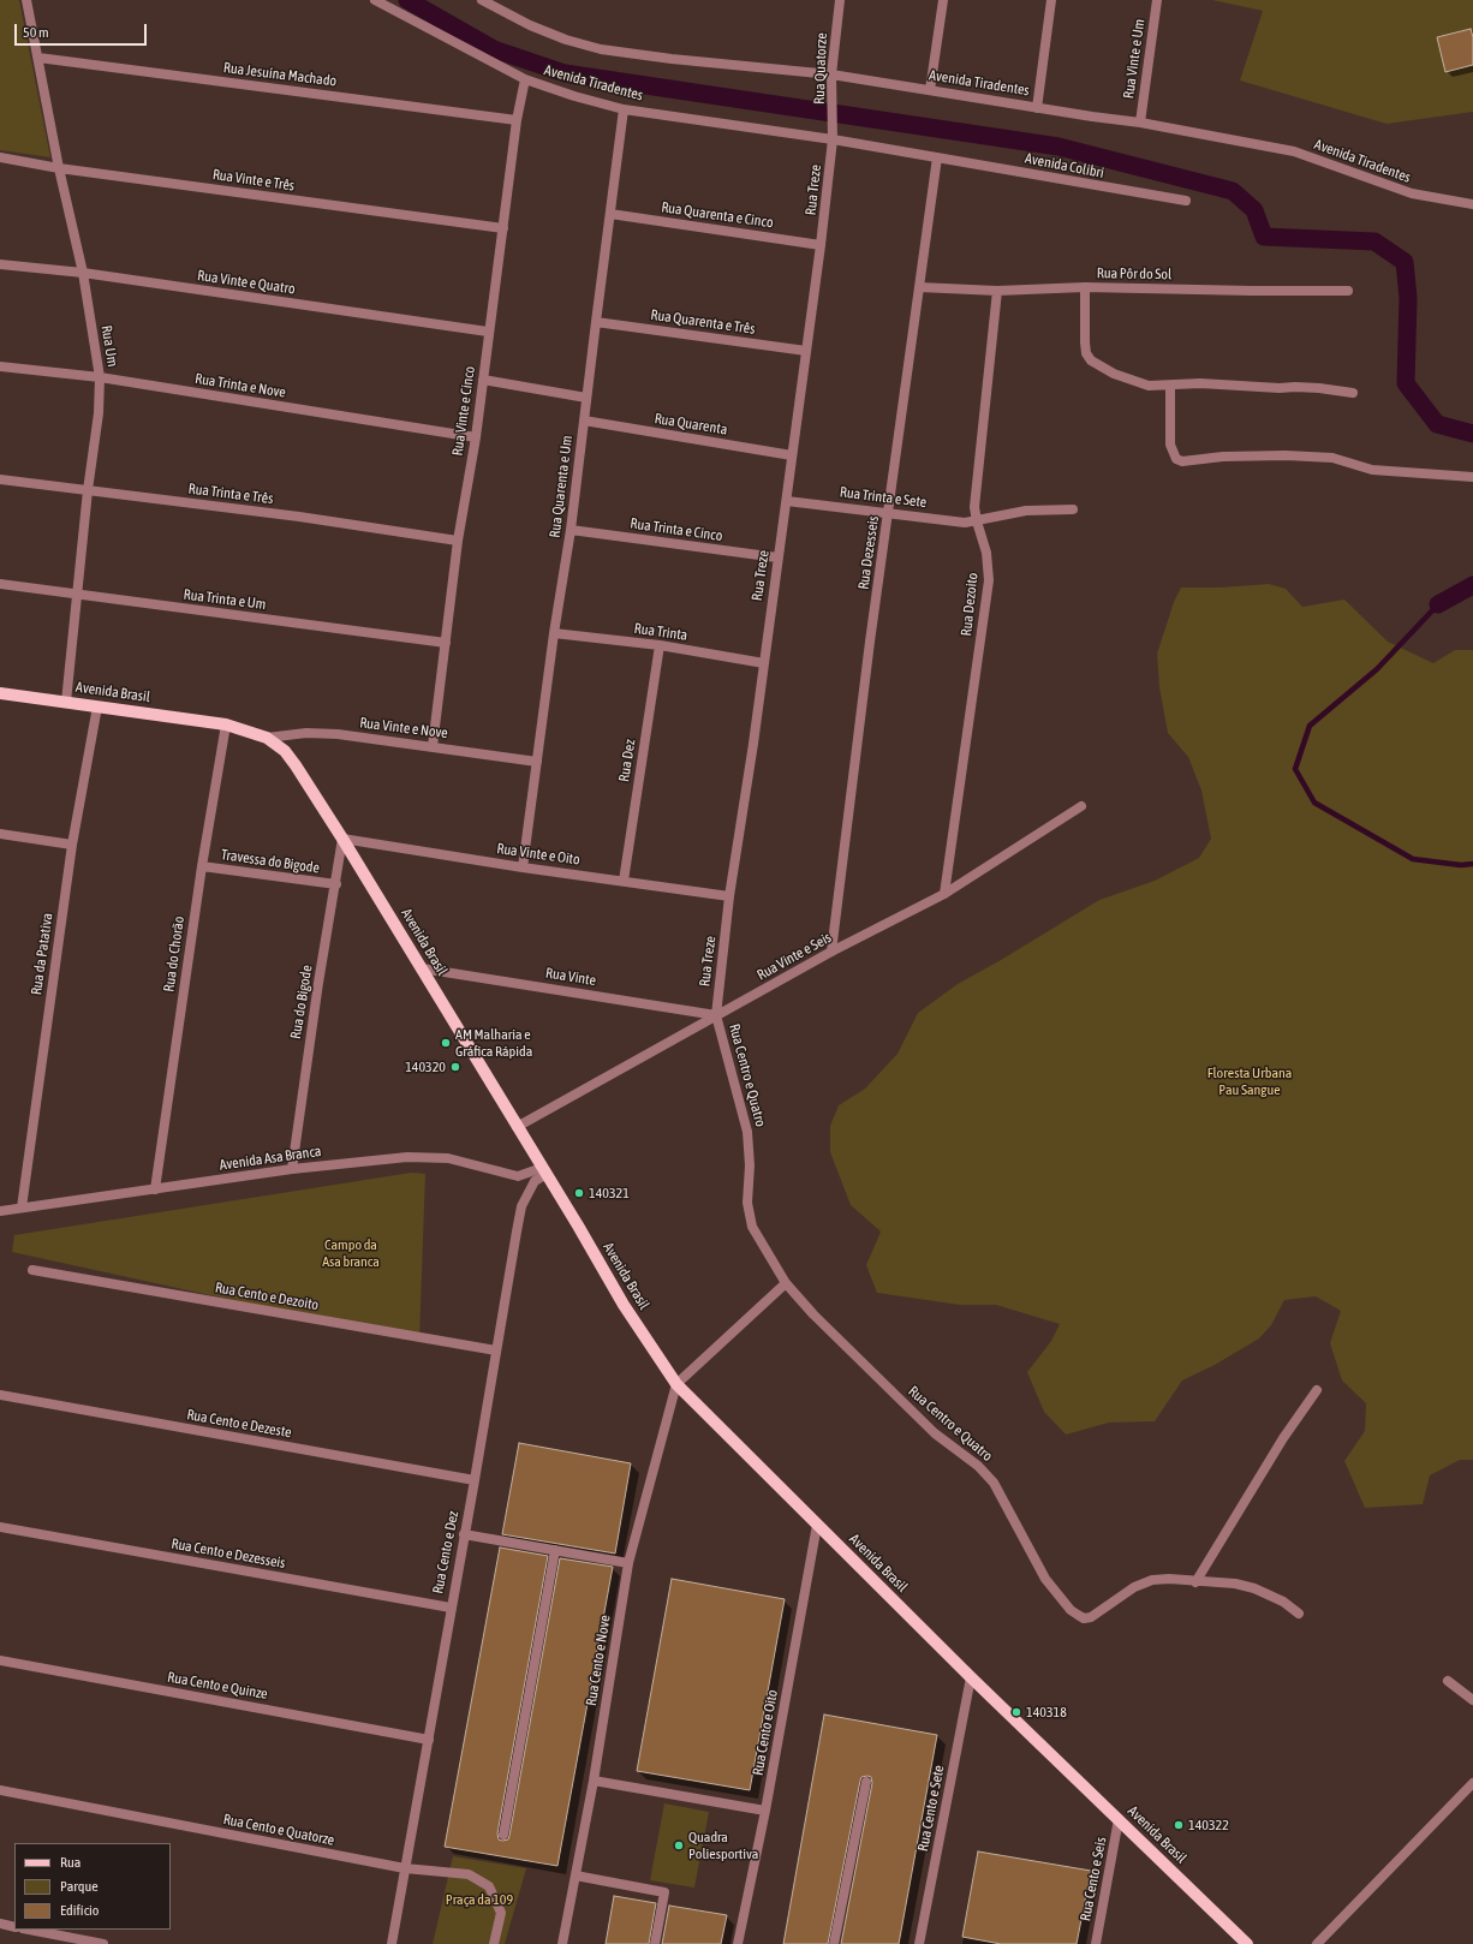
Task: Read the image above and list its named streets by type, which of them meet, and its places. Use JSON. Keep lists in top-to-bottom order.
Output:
{
  "streets": {
    "main road": ["Avenida Brasil"],
    "street": [
      "Rua Vinte e Um",
      "Rua Quatorze",
      "Rua Jesuína Machado",
      "Avenida Tiradentes",
      "Avenida Colibri",
      "Rua Vinte e Três",
      "Rua Treze",
      "Rua Quarenta e Cinco",
      "Rua Pôr do Sol",
      "Rua Vinte e Quatro",
      "Rua Quarenta e Três",
      "Rua Um",
      "Rua Trinta e Nove",
      "Rua Vinte e Cinco",
      "Rua Quarenta",
      "Rua Quarenta e Um",
      "Rua Trinta e Três",
      "Rua Trinta e Sete",
      "Rua Trinta e Cinco",
      "Rua Dezesseis",
      "Rua Trinta e Um",
      "Rua Dezoito",
      "Rua Trinta",
      "Rua Vinte e Nove",
      "Rua Dez",
      "Rua Vinte e Oito",
      "Travessa do Bigode",
      "Rua da Patativa",
      "Rua do Chorão",
      "Rua Vinte e Seis",
      "Rua Vinte",
      "Rua do Bigode",
      "Rua Centro e Quatro",
      "Avenida Asa Branca",
      "Rua Cento e Dezoito",
      "Rua Cento e Dezeste",
      "Rua Cento e Dez",
      "Rua Cento e Dezesseis",
      "Rua Cento e Nove",
      "Rua Cento e Quinze",
      "Rua Cento e Oito",
      "Rua Cento e Sete",
      "Rua Cento e Quatorze",
      "Rua Cento e Seis"
    ]
  },
  "crossings": [
    ["Rua Vinte e Um", "Avenida Tiradentes"],
    ["Rua Quatorze", "Avenida Tiradentes"],
    ["Rua Quatorze", "Rua Treze"],
    ["Rua Jesuína Machado", "Rua Um"],
    ["Rua Jesuína Machado", "Rua Vinte e Cinco"],
    ["Avenida Tiradentes", "Avenida Colibri"],
    ["Avenida Tiradentes", "Rua Treze"],
    ["Avenida Tiradentes", "Rua Vinte e Cinco"],
    ["Avenida Tiradentes", "Rua Quarenta e Um"],
    ["Avenida Tiradentes", "Rua Dezesseis"],
    ["Avenida Colibri", "Rua Dezesseis"],
    ["Rua Vinte e Três", "Rua Um"],
    ["Rua Vinte e Três", "Rua Vinte e Cinco"],
    ["Rua Treze", "Rua Quarenta e Cinco"],
    ["Rua Treze", "Rua Quarenta e Três"],
    ["Rua Treze", "Rua Quarenta"],
    ["Rua Treze", "Rua Trinta e Sete"],
    ["Rua Treze", "Rua Trinta e Cinco"],
    ["Rua Treze", "Rua Trinta"],
    ["Rua Treze", "Rua Vinte e Oito"],
    ["Rua Treze", "Rua Vinte e Seis"],
    ["Rua Treze", "Rua Vinte"],
    ["Rua Treze", "Rua Centro e Quatro"],
    ["Rua Quarenta e Cinco", "Rua Quarenta e Um"],
    ["Rua Pôr do Sol", "Rua Dezesseis"],
    ["Rua Pôr do Sol", "Rua Dezoito"],
    ["Rua Vinte e Quatro", "Rua Um"],
    ["Rua Vinte e Quatro", "Rua Vinte e Cinco"],
    ["Rua Quarenta e Três", "Rua Quarenta e Um"],
    ["Rua Um", "Rua Trinta e Nove"],
    ["Rua Um", "Rua Trinta e Três"],
    ["Rua Um", "Rua Trinta e Um"],
    ["Rua Um", "Avenida Brasil"],
    ["Rua Trinta e Nove", "Rua Vinte e Cinco"],
    ["Rua Vinte e Cinco", "Rua Trinta e Três"],
    ["Rua Vinte e Cinco", "Rua Trinta e Um"],
    ["Rua Vinte e Cinco", "Rua Vinte e Nove"],
    ["Rua Quarenta", "Rua Quarenta e Um"],
    ["Rua Quarenta e Um", "Rua Trinta e Cinco"],
    ["Rua Quarenta e Um", "Rua Trinta"],
    ["Rua Quarenta e Um", "Rua Vinte e Nove"],
    ["Rua Quarenta e Um", "Rua Vinte e Oito"],
    ["Rua Trinta e Sete", "Rua Dezesseis"],
    ["Rua Trinta e Sete", "Rua Dezoito"],
    ["Rua Dezesseis", "Rua Vinte e Seis"],
    ["Rua Dezoito", "Rua Vinte e Seis"],
    ["Rua Trinta", "Rua Dez"],
    ["Avenida Brasil", "Rua Vinte e Nove"],
    ["Avenida Brasil", "Rua Vinte e Oito"],
    ["Avenida Brasil", "Rua da Patativa"],
    ["Avenida Brasil", "Rua do Chorão"],
    ["Avenida Brasil", "Rua Vinte e Seis"],
    ["Avenida Brasil", "Rua Vinte"],
    ["Avenida Brasil", "Rua do Bigode"],
    ["Avenida Brasil", "Avenida Asa Branca"],
    ["Avenida Brasil", "Rua Cento e Dez"],
    ["Avenida Brasil", "Rua Cento e Nove"],
    ["Avenida Brasil", "Rua Cento e Oito"],
    ["Avenida Brasil", "Rua Cento e Sete"],
    ["Avenida Brasil", "Rua Cento e Seis"],
    ["Rua Dez", "Rua Vinte e Oito"],
    ["Rua Vinte e Oito", "Rua do Bigode"],
    ["Travessa do Bigode", "Rua do Chorão"],
    ["Travessa do Bigode", "Rua do Bigode"],
    ["Rua da Patativa", "Avenida Asa Branca"],
    ["Rua do Chorão", "Avenida Asa Branca"],
    ["Rua Vinte e Seis", "Rua Vinte"],
    ["Rua Vinte e Seis", "Rua Centro e Quatro"],
    ["Rua Vinte", "Rua Centro e Quatro"],
    ["Rua do Bigode", "Avenida Asa Branca"],
    ["Avenida Asa Branca", "Rua Cento e Dez"],
    ["Rua Cento e Dezoito", "Rua Cento e Dez"],
    ["Rua Cento e Dezeste", "Rua Cento e Dez"],
    ["Rua Cento e Dez", "Rua Cento e Dezesseis"],
    ["Rua Cento e Dez", "Rua Cento e Quinze"],
    ["Rua Cento e Dez", "Rua Cento e Quatorze"]
  ],
  "parks": ["Floresta Urbana Pau Sangue", "Campo da Asa branca", "Praça da 109"],
  "places": [
    "AM Malharia e Gráfica Rápida",
    "140320",
    "140321",
    "140318",
    "140322",
    "Quadra Poliesportiva"
  ],
  "legend": ["Rua", "Parque", "Edifício"],
  "scale_bar": "50 m"
}
